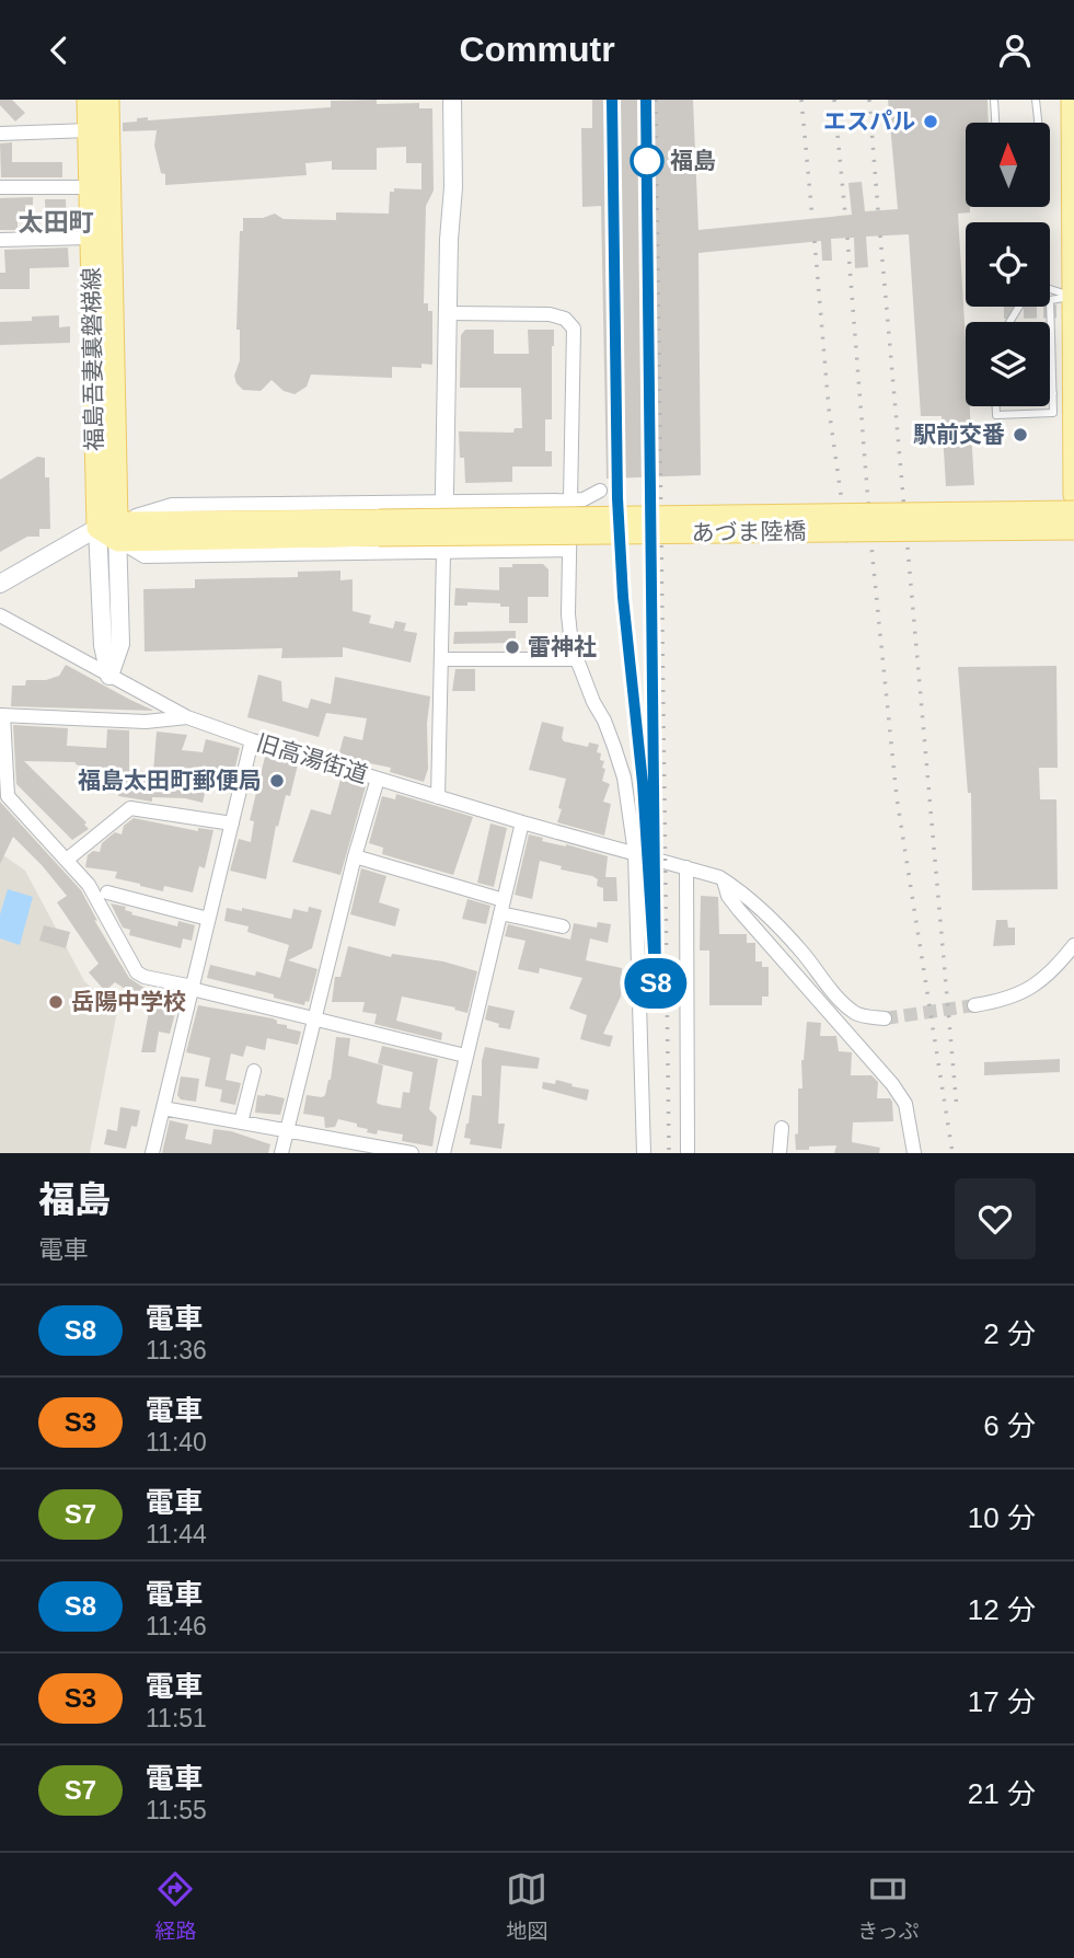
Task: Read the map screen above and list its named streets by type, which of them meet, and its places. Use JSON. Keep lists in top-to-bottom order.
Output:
{
  "streets": {
    "main road": ["福島吾妻裏磐梯線", "あづま陸橋"],
    "street": ["旧高湯街道"]
  },
  "districts": ["太田町"],
  "places": [
    "エスパル",
    "福島",
    "駅前交番",
    "雷神社",
    "福島太田町郵便局",
    "岳陽中学校"
  ],
  "north": "top",
  "page": {
    "header": "Commutr",
    "on_map": "S8",
    "heading": ["福島", "電車"],
    "list": [
      {
        "mark": "S8",
        "name": "電車",
        "note": "11:36",
        "value": "2 分"
      },
      {
        "mark": "S3",
        "name": "電車",
        "note": "11:40",
        "value": "6 分"
      },
      {
        "mark": "S7",
        "name": "電車",
        "note": "11:44",
        "value": "10 分"
      },
      {
        "mark": "S8",
        "name": "電車",
        "note": "11:46",
        "value": "12 分"
      },
      {
        "mark": "S3",
        "name": "電車",
        "note": "11:51",
        "value": "17 分"
      },
      {
        "mark": "S7",
        "name": "電車",
        "note": "11:55",
        "value": "21 分"
      }
    ],
    "tabs": ["経路", "地図", "きっぷ"]
  }
}
